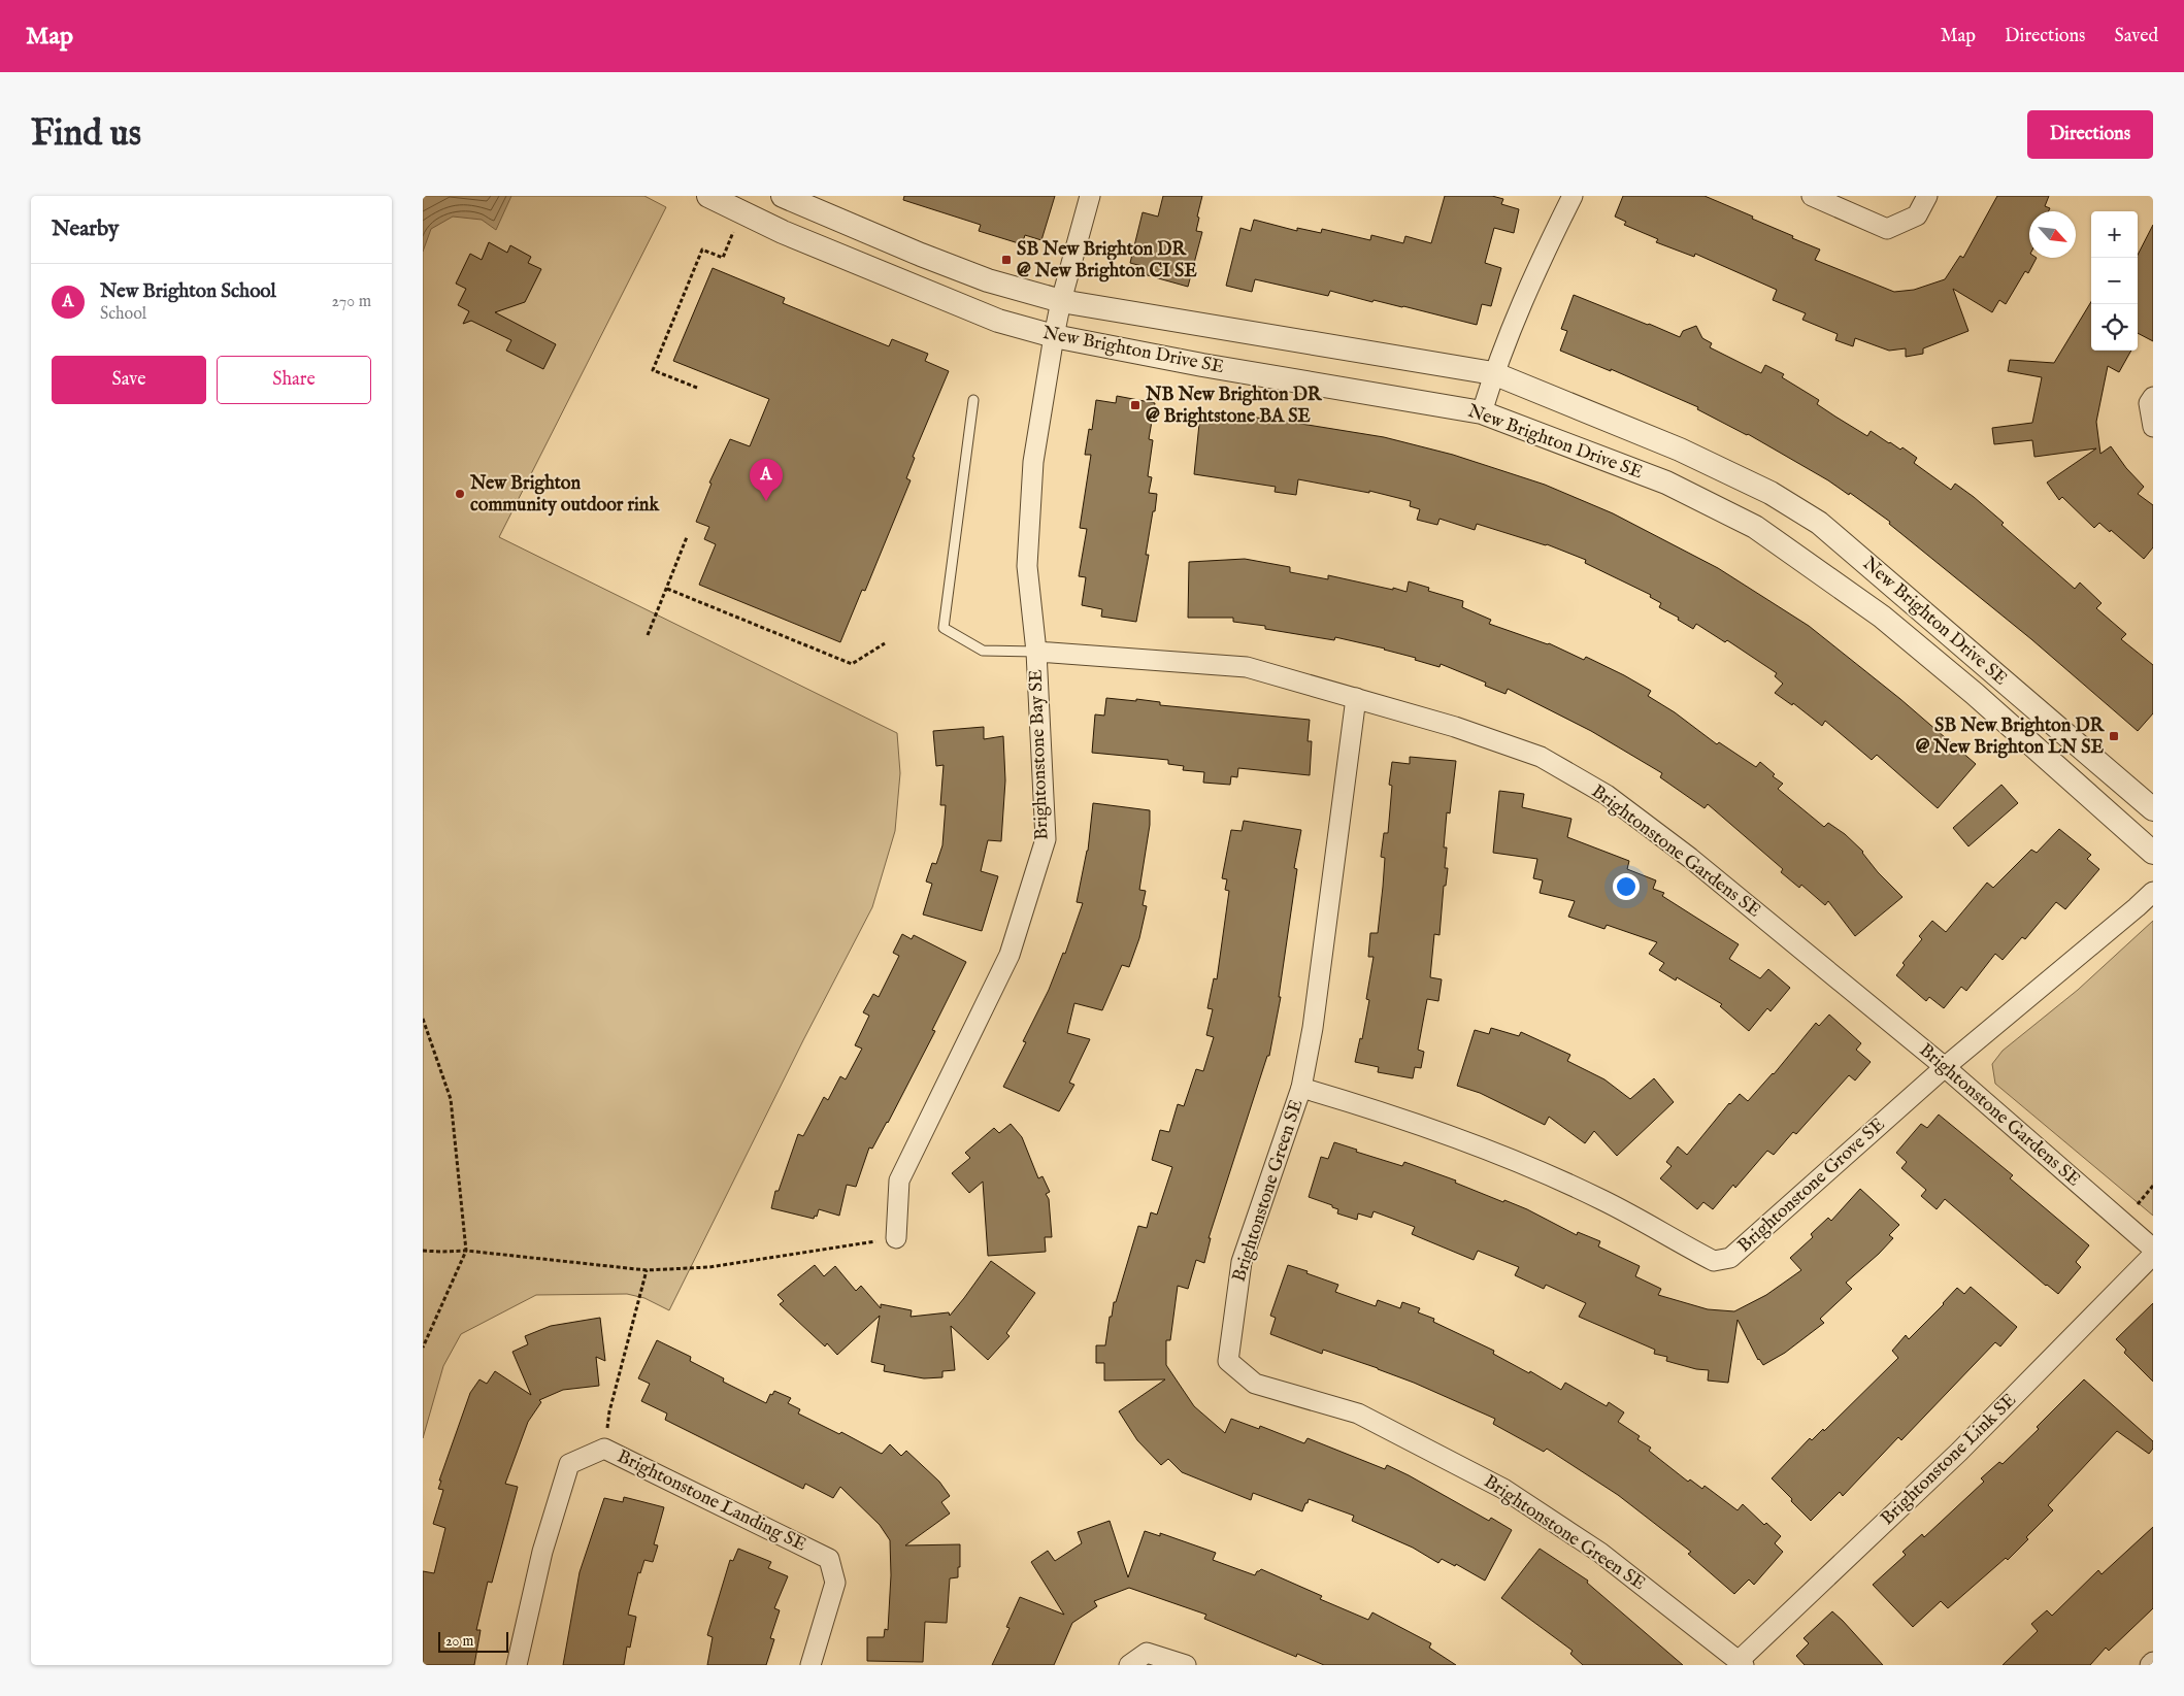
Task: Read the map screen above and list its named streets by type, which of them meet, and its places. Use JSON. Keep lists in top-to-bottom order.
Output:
{
  "streets": {
    "street": [
      "New Brighton Drive SE",
      "Brightonstone Bay SE",
      "Brightonstone Gardens SE",
      "Brightonstone Grove SE",
      "Brightonstone Green SE",
      "Brightonstone Link SE",
      "Brightonstone Landing SE"
    ]
  },
  "crossings": [
    ["New Brighton Drive SE", "Brightonstone Bay SE"],
    ["Brightonstone Bay SE", "Brightonstone Gardens SE"],
    ["Brightonstone Gardens SE", "Brightonstone Grove SE"],
    ["Brightonstone Gardens SE", "Brightonstone Green SE"],
    ["Brightonstone Grove SE", "Brightonstone Green SE"],
    ["Brightonstone Green SE", "Brightonstone Link SE"]
  ],
  "places": {
    "transit": ["SB New Brighton DR @ New Brighton CI SE", "NB New Brighton DR @ Brightstone BA SE", "SB New Brighton DR @ New Brighton LN SE"],
    "other": ["New Brighton community outdoor rink"]
  },
  "scale_bar": "20 m",
  "north": "bottom right",
  "page": {
    "header": "Map",
    "nav": ["Map", "Directions", "Saved"],
    "buttons": [
      "Directions",
      ["Save", "Share"]
    ],
    "title": "Find us",
    "heading": "Nearby",
    "map_buttons": ["+", "−"],
    "list": [
      {
        "mark": "A",
        "name": "New Brighton School",
        "note": "School",
        "value": "270 m"
      }
    ],
    "pins": "A",
    "scale": "20 m"
  }
}
